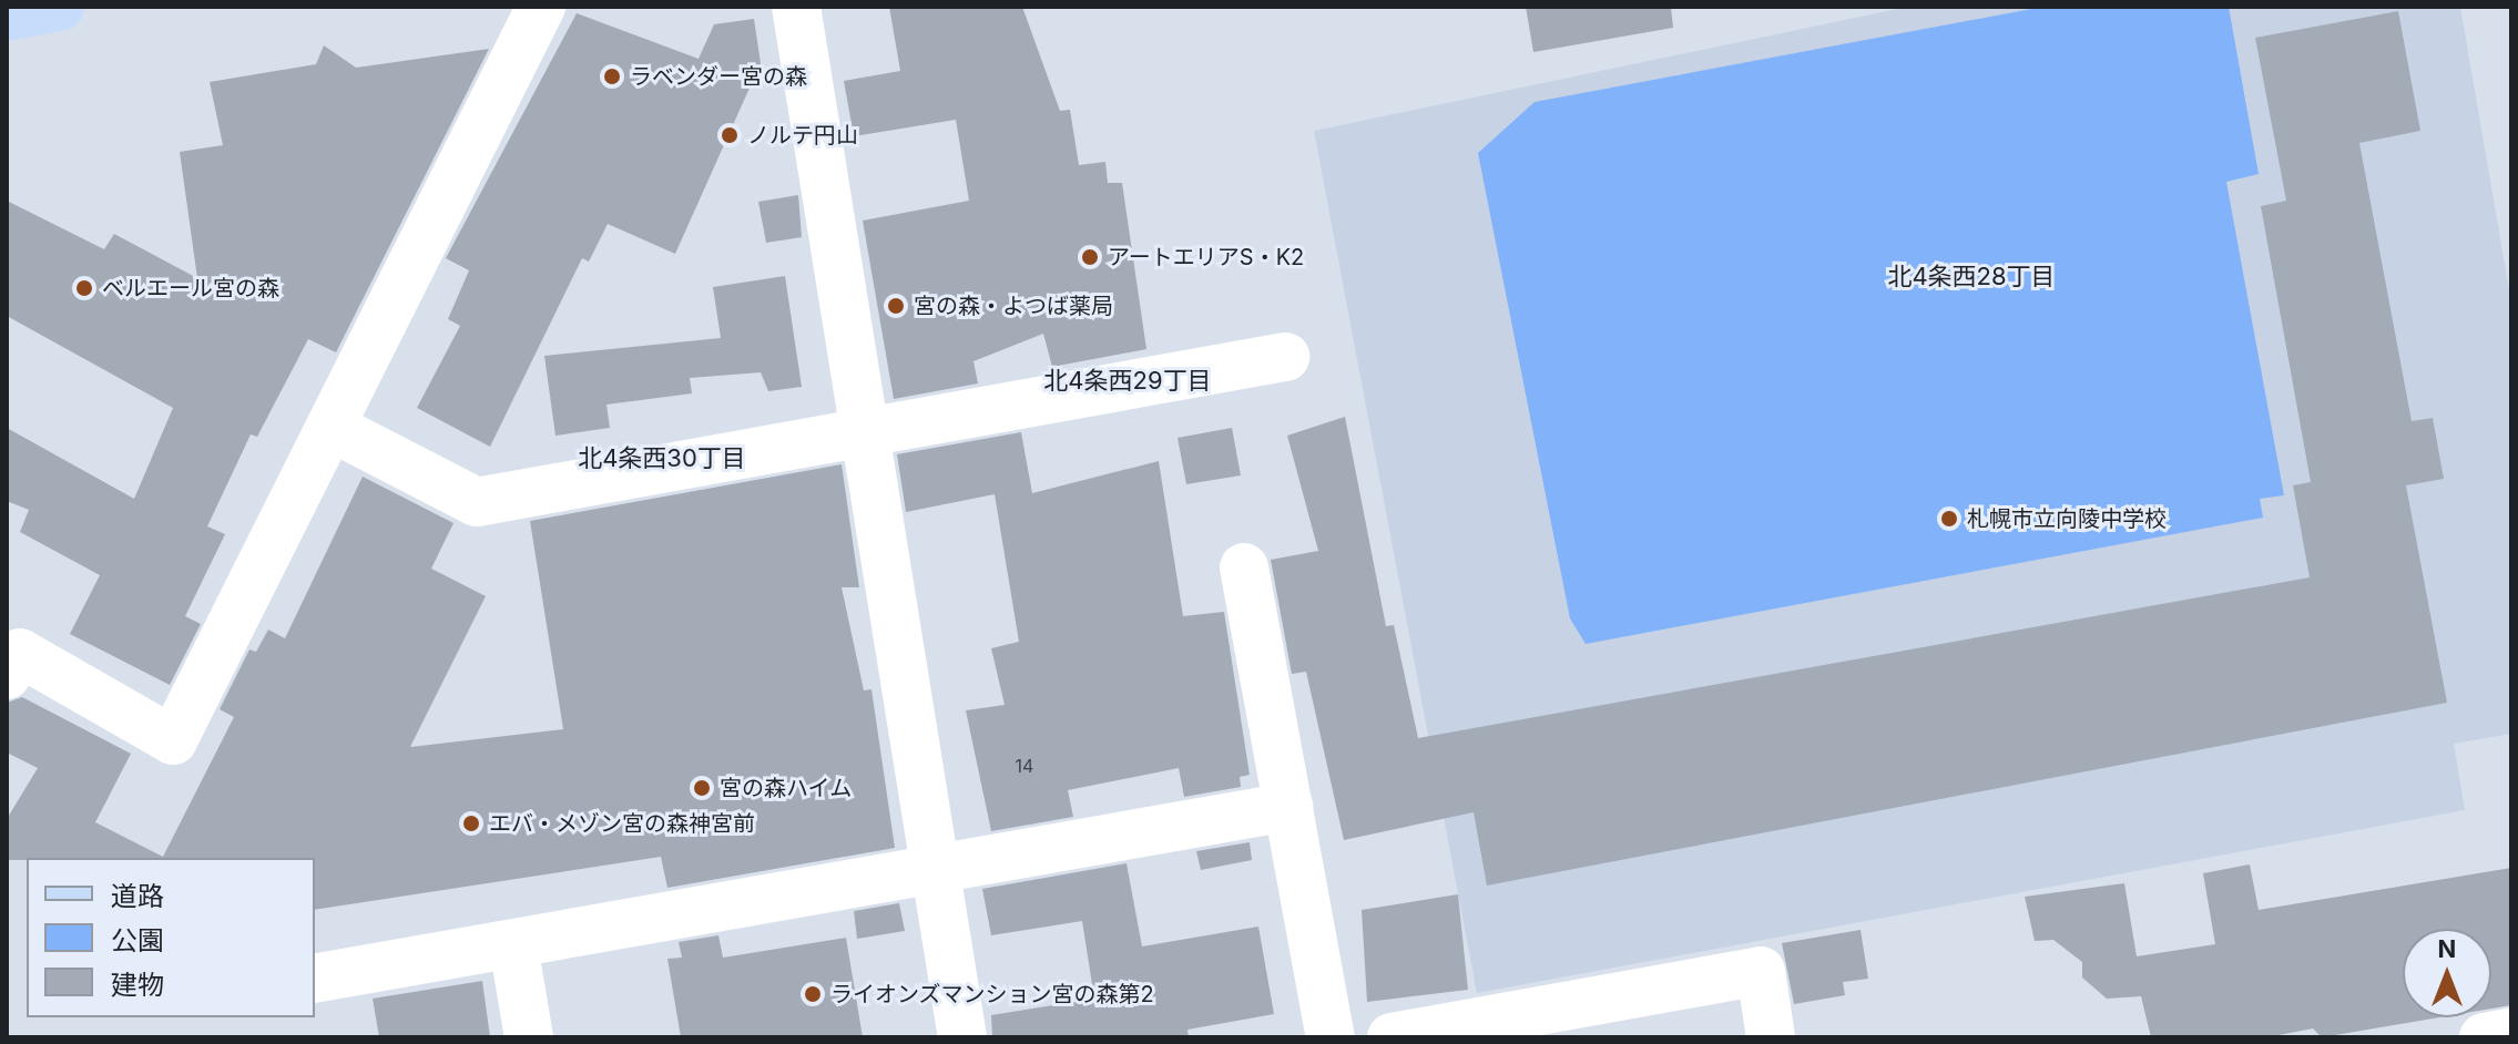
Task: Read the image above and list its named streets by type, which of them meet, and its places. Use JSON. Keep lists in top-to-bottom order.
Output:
{
  "districts": ["北4条西28丁目", "北4条西29丁目", "北4条西30丁目"],
  "places": [
    "ラベンダー宮の森",
    "ノルテ円山",
    "アートエリアS・K2",
    "ベルエール宮の森",
    "宮の森・よつば薬局",
    "札幌市立向陵中学校",
    "宮の森ハイム",
    "エバ・メゾン宮の森神宮前",
    "ライオンズマンション宮の森第2"
  ],
  "house_numbers": ["14"],
  "legend": ["道路", "公園", "建物"],
  "north": "top"
}
